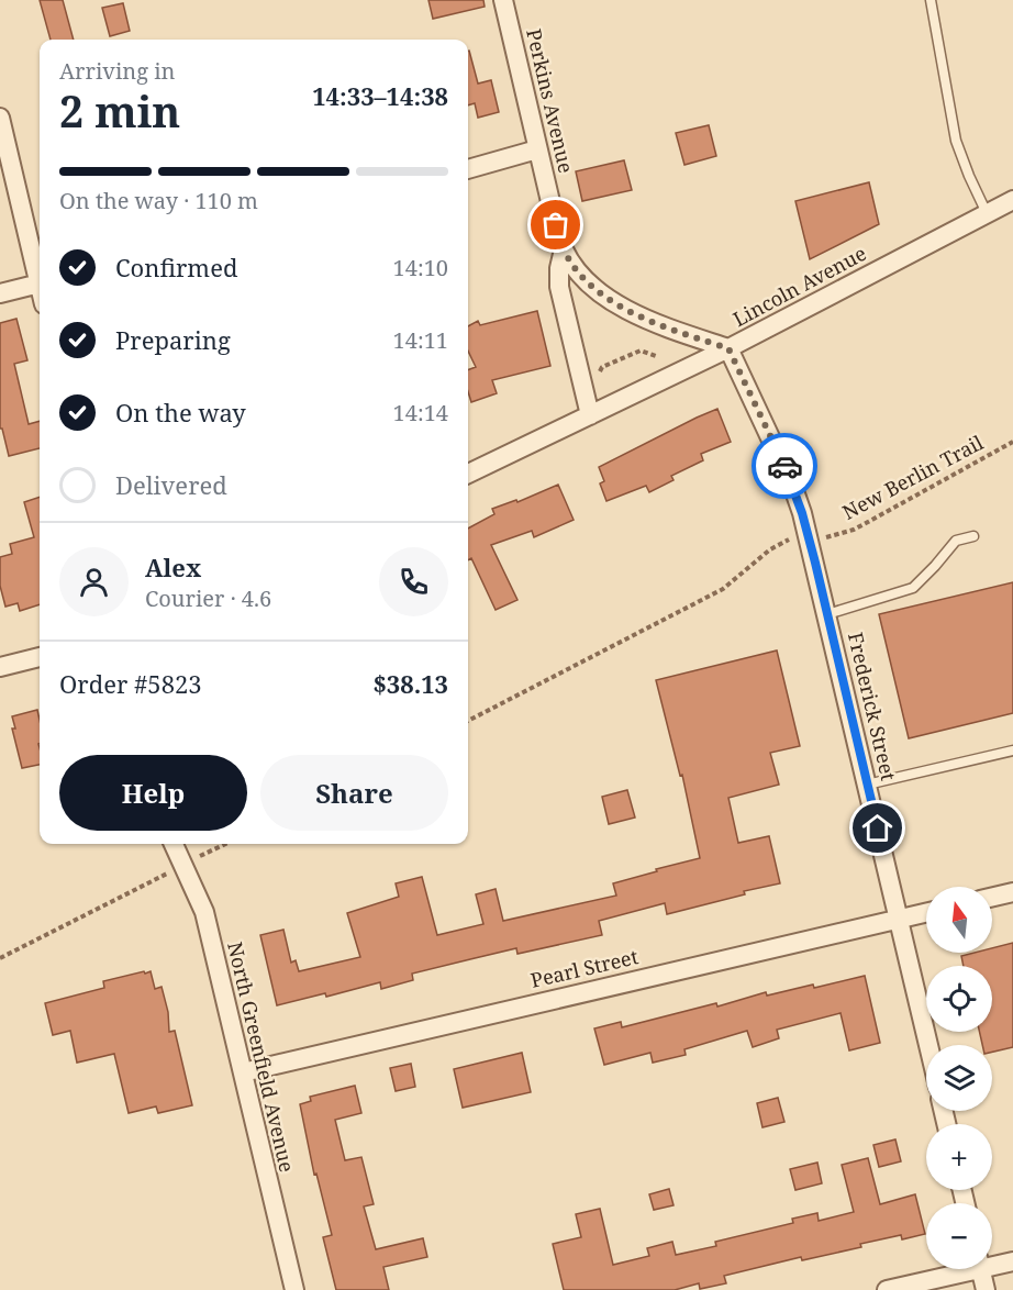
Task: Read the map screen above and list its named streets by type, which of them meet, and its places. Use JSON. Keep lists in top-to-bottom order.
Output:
{
  "streets": {
    "street": [
      "Perkins Avenue",
      "Lincoln Avenue",
      "Frederick Street",
      "Pearl Street",
      "North Greenfield Avenue"
    ],
    "path": ["New Berlin Trail"]
  },
  "crossings": [
    ["Perkins Avenue", "Lincoln Avenue"],
    ["Perkins Avenue", "Frederick Street"],
    ["Lincoln Avenue", "Frederick Street"],
    ["Frederick Street", "Pearl Street"],
    ["Pearl Street", "North Greenfield Avenue"]
  ],
  "north": "top",
  "page": {
    "heading": ["2 min", "Arriving in", "14:33–14:38"],
    "panel": [
      "Alex",
      "Courier · 4.6",
      "Order #5823",
      "$38.13"
    ],
    "bar": "On the way · 110 m",
    "list": [
      ["Confirmed", "14:10"],
      ["Preparing", "14:11"],
      ["On the way", "14:14"],
      "Delivered"
    ],
    "buttons": ["Help", "Share"],
    "map_buttons": ["+", "−"]
  }
}
